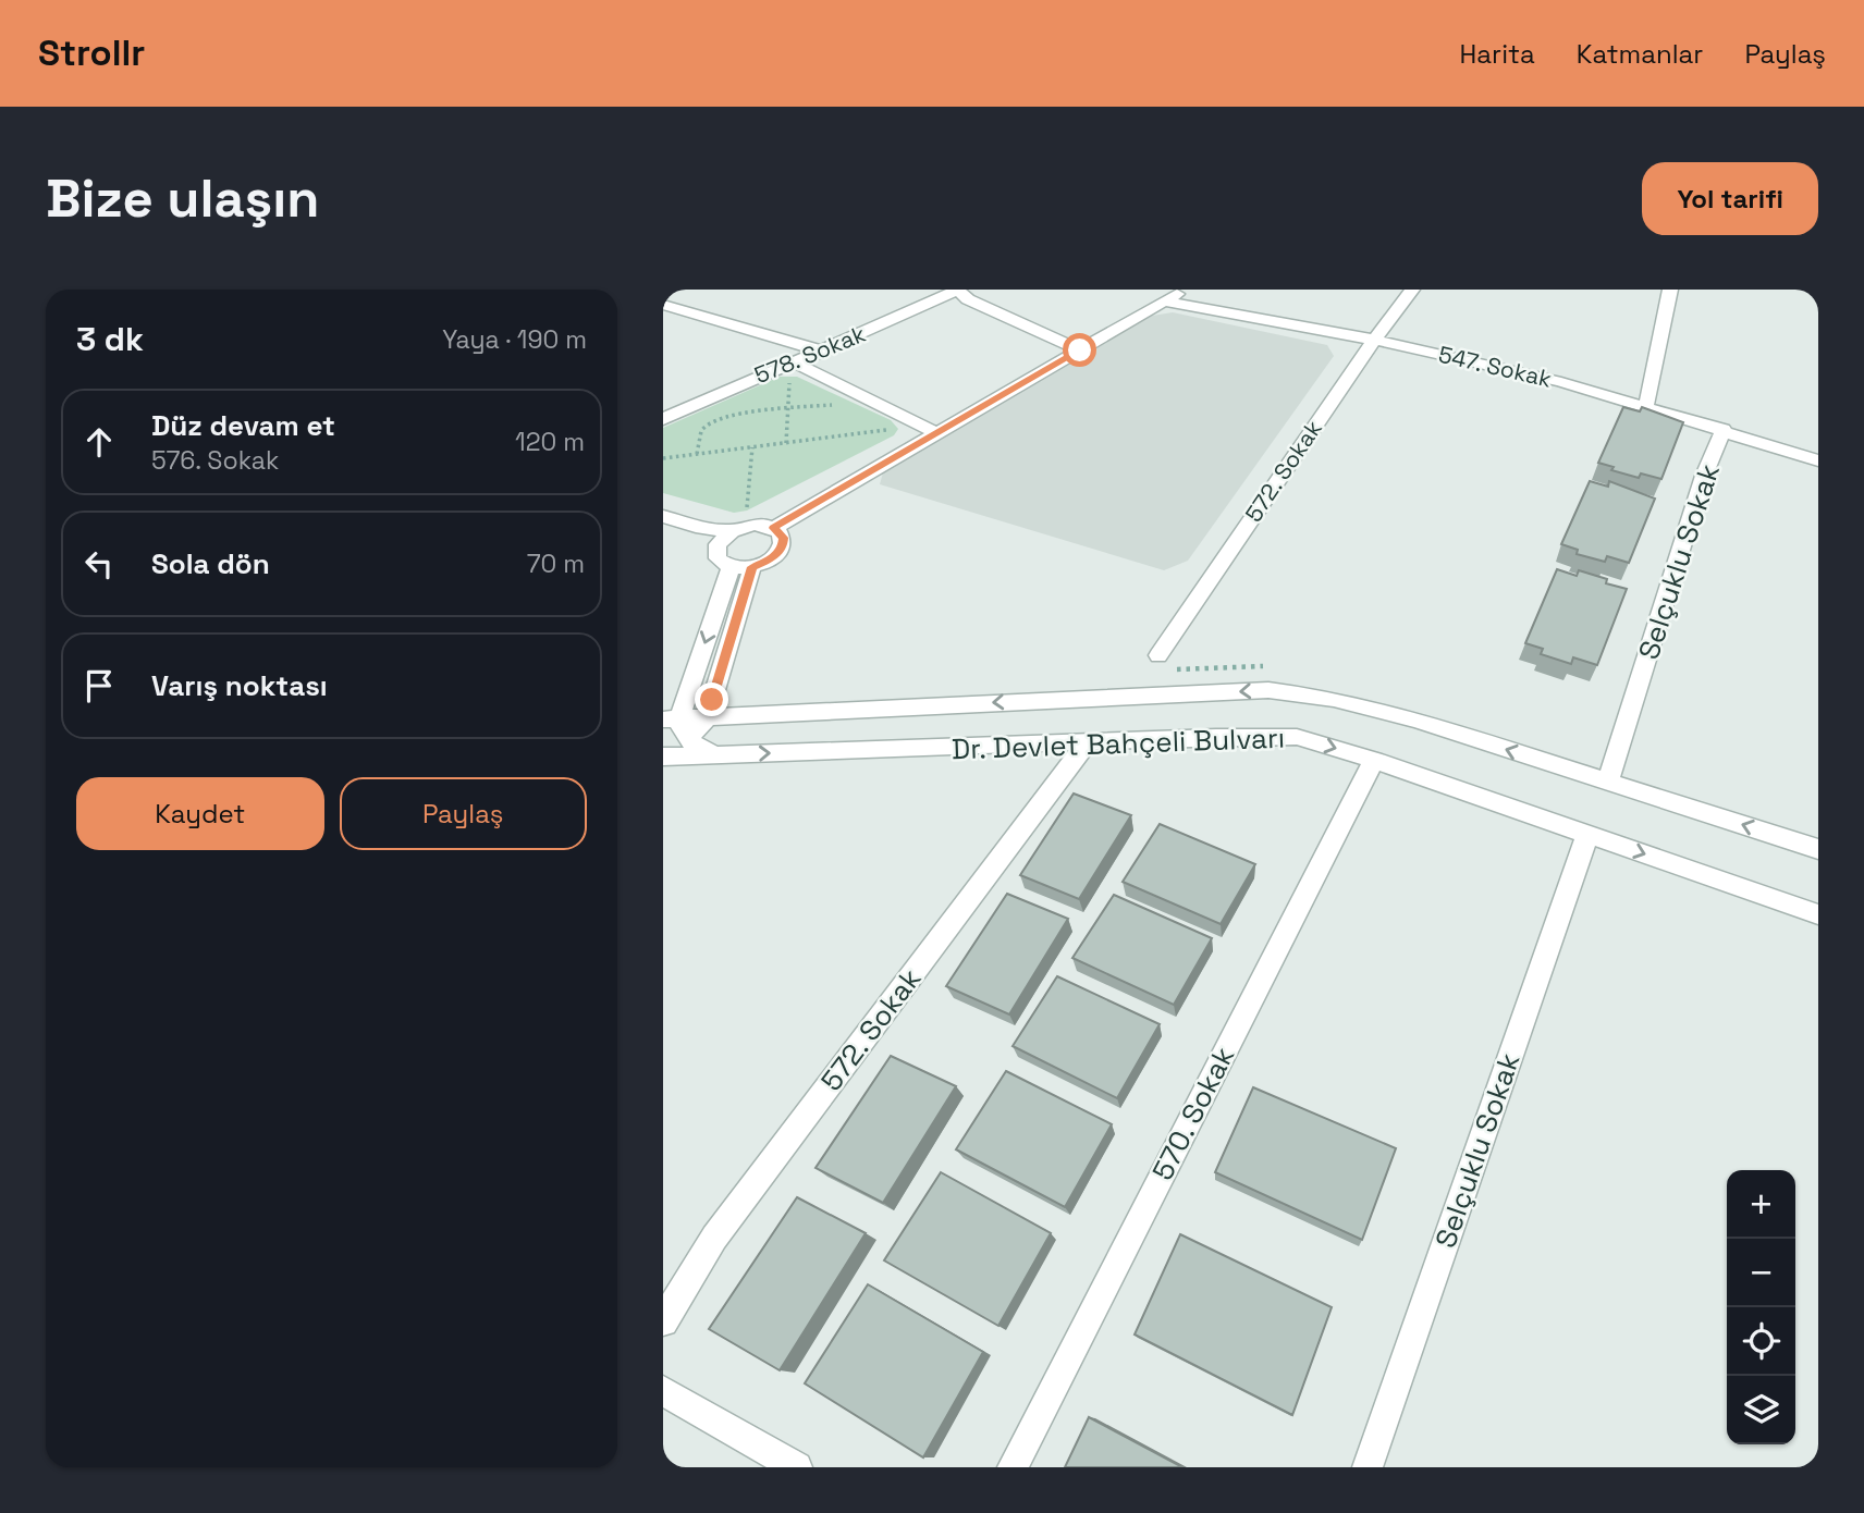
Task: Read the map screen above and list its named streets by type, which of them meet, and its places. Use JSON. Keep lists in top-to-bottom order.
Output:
{
  "streets": {
    "street": [
      "578. Sokak",
      "547. Sokak",
      "572. Sokak",
      "Selçuklu Sokak",
      "Dr. Devlet Bahçeli Bulvarı",
      "570. Sokak"
    ]
  },
  "crossings": [
    ["547. Sokak", "572. Sokak"],
    ["547. Sokak", "Selçuklu Sokak"],
    ["572. Sokak", "Dr. Devlet Bahçeli Bulvarı"],
    ["Selçuklu Sokak", "Dr. Devlet Bahçeli Bulvarı"],
    ["Dr. Devlet Bahçeli Bulvarı", "570. Sokak"]
  ],
  "page": {
    "header": "Strollr",
    "nav": ["Harita", "Katmanlar", "Paylaş"],
    "buttons": [
      "Yol tarifi",
      ["Kaydet", "Paylaş"]
    ],
    "title": "Bize ulaşın",
    "heading": ["3 dk", "Yaya · 190 m"],
    "list": [
      ["Düz devam et", "576. Sokak", "120 m"],
      ["Sola dön", "70 m"],
      "Varış noktası"
    ],
    "map_buttons": ["+", "−"]
  }
}
